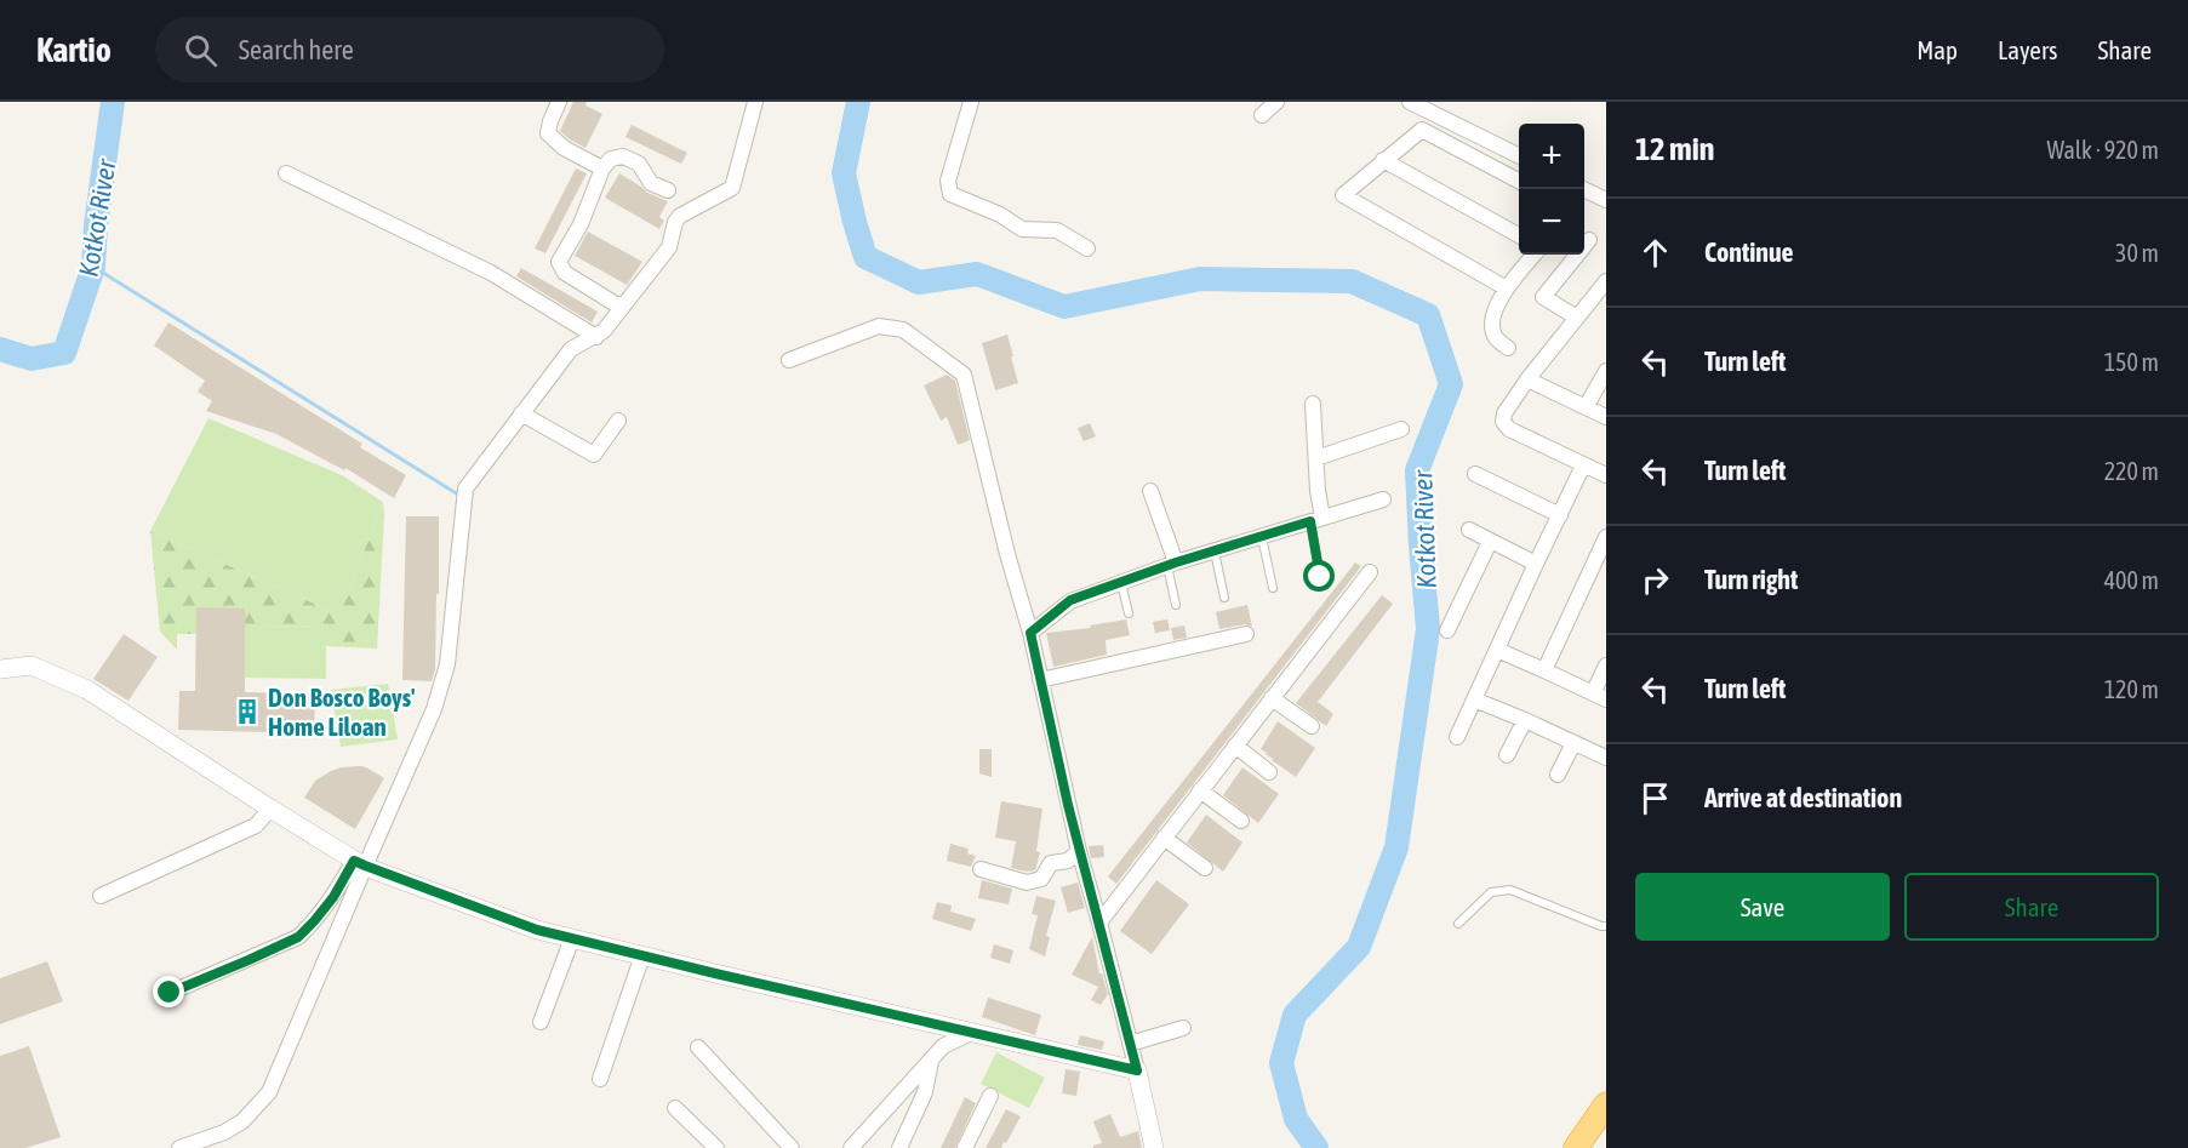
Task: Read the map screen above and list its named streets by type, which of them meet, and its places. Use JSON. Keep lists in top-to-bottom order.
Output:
{
  "water": ["Kotkot River"],
  "places": {
    "building": ["Don Bosco Boys' Home Liloan"]
  },
  "page": {
    "header": "Kartio",
    "search": "Search here",
    "nav": ["Map", "Layers", "Share"],
    "heading": ["12 min", "Walk · 920 m"],
    "map_buttons": ["+", "−"],
    "list": [
      ["Continue", "30 m"],
      ["Turn left", "150 m"],
      ["Turn left", "220 m"],
      ["Turn right", "400 m"],
      ["Turn left", "120 m"],
      "Arrive at destination"
    ],
    "buttons": ["Save", "Share"]
  }
}
